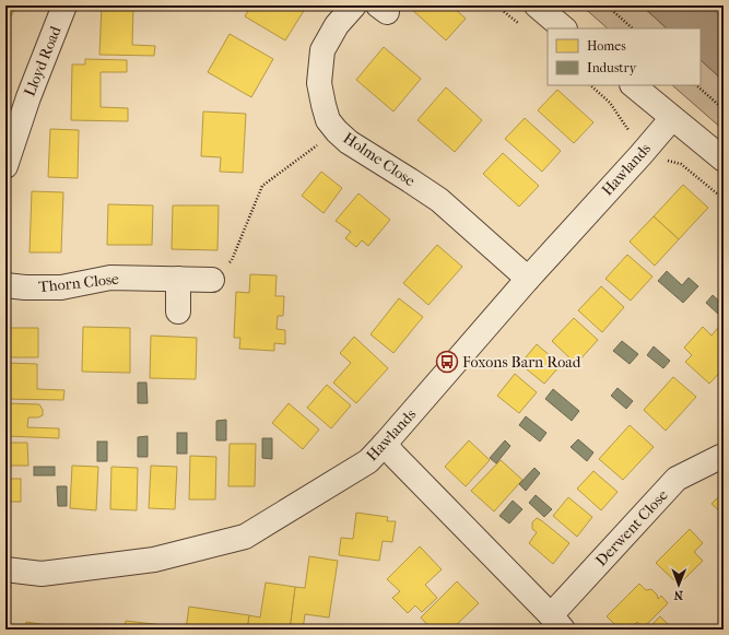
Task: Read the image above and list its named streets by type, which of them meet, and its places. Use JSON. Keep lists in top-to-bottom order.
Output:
{
  "streets": {
    "street": [
      "Lloyd Road",
      "Holme Close",
      "Hawlands",
      "Thorn Close",
      "Derwent Close"
    ]
  },
  "crossings": [
    ["Holme Close", "Hawlands"]
  ],
  "places": {
    "bus stop": ["Foxons Barn Road"]
  },
  "legend": ["Homes", "Industry"],
  "north": "bottom"
}
